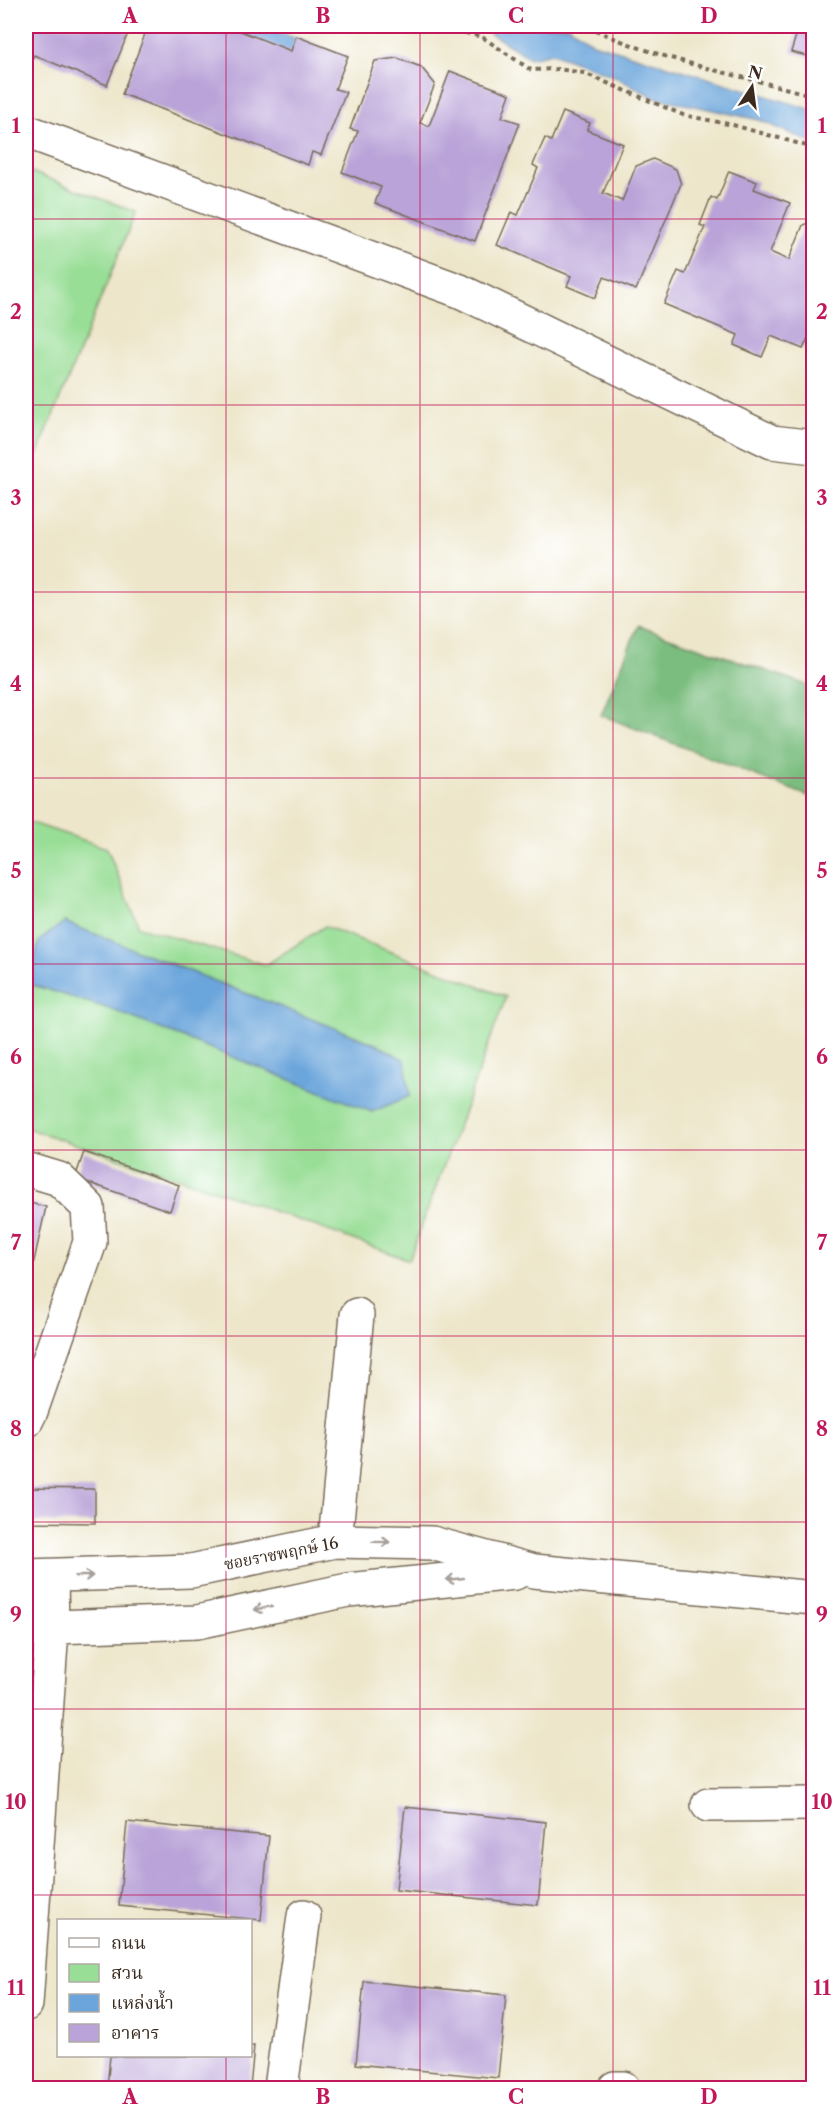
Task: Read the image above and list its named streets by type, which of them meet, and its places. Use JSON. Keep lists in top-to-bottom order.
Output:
{
  "streets": {
    "street": ["ซอยราชพฤกษ์ 16"]
  },
  "legend": [
    "ถนน",
    "สวน",
    "แหล่งน้ำ",
    "อาคาร"
  ],
  "north": "top",
  "grid": {
    "columns": [
      "A",
      "B",
      "C",
      "D"
    ],
    "rows": [
      "1",
      "2",
      "3",
      "4",
      "5",
      "6",
      "7",
      "8",
      "9",
      "10",
      "11"
    ]
  }
}
